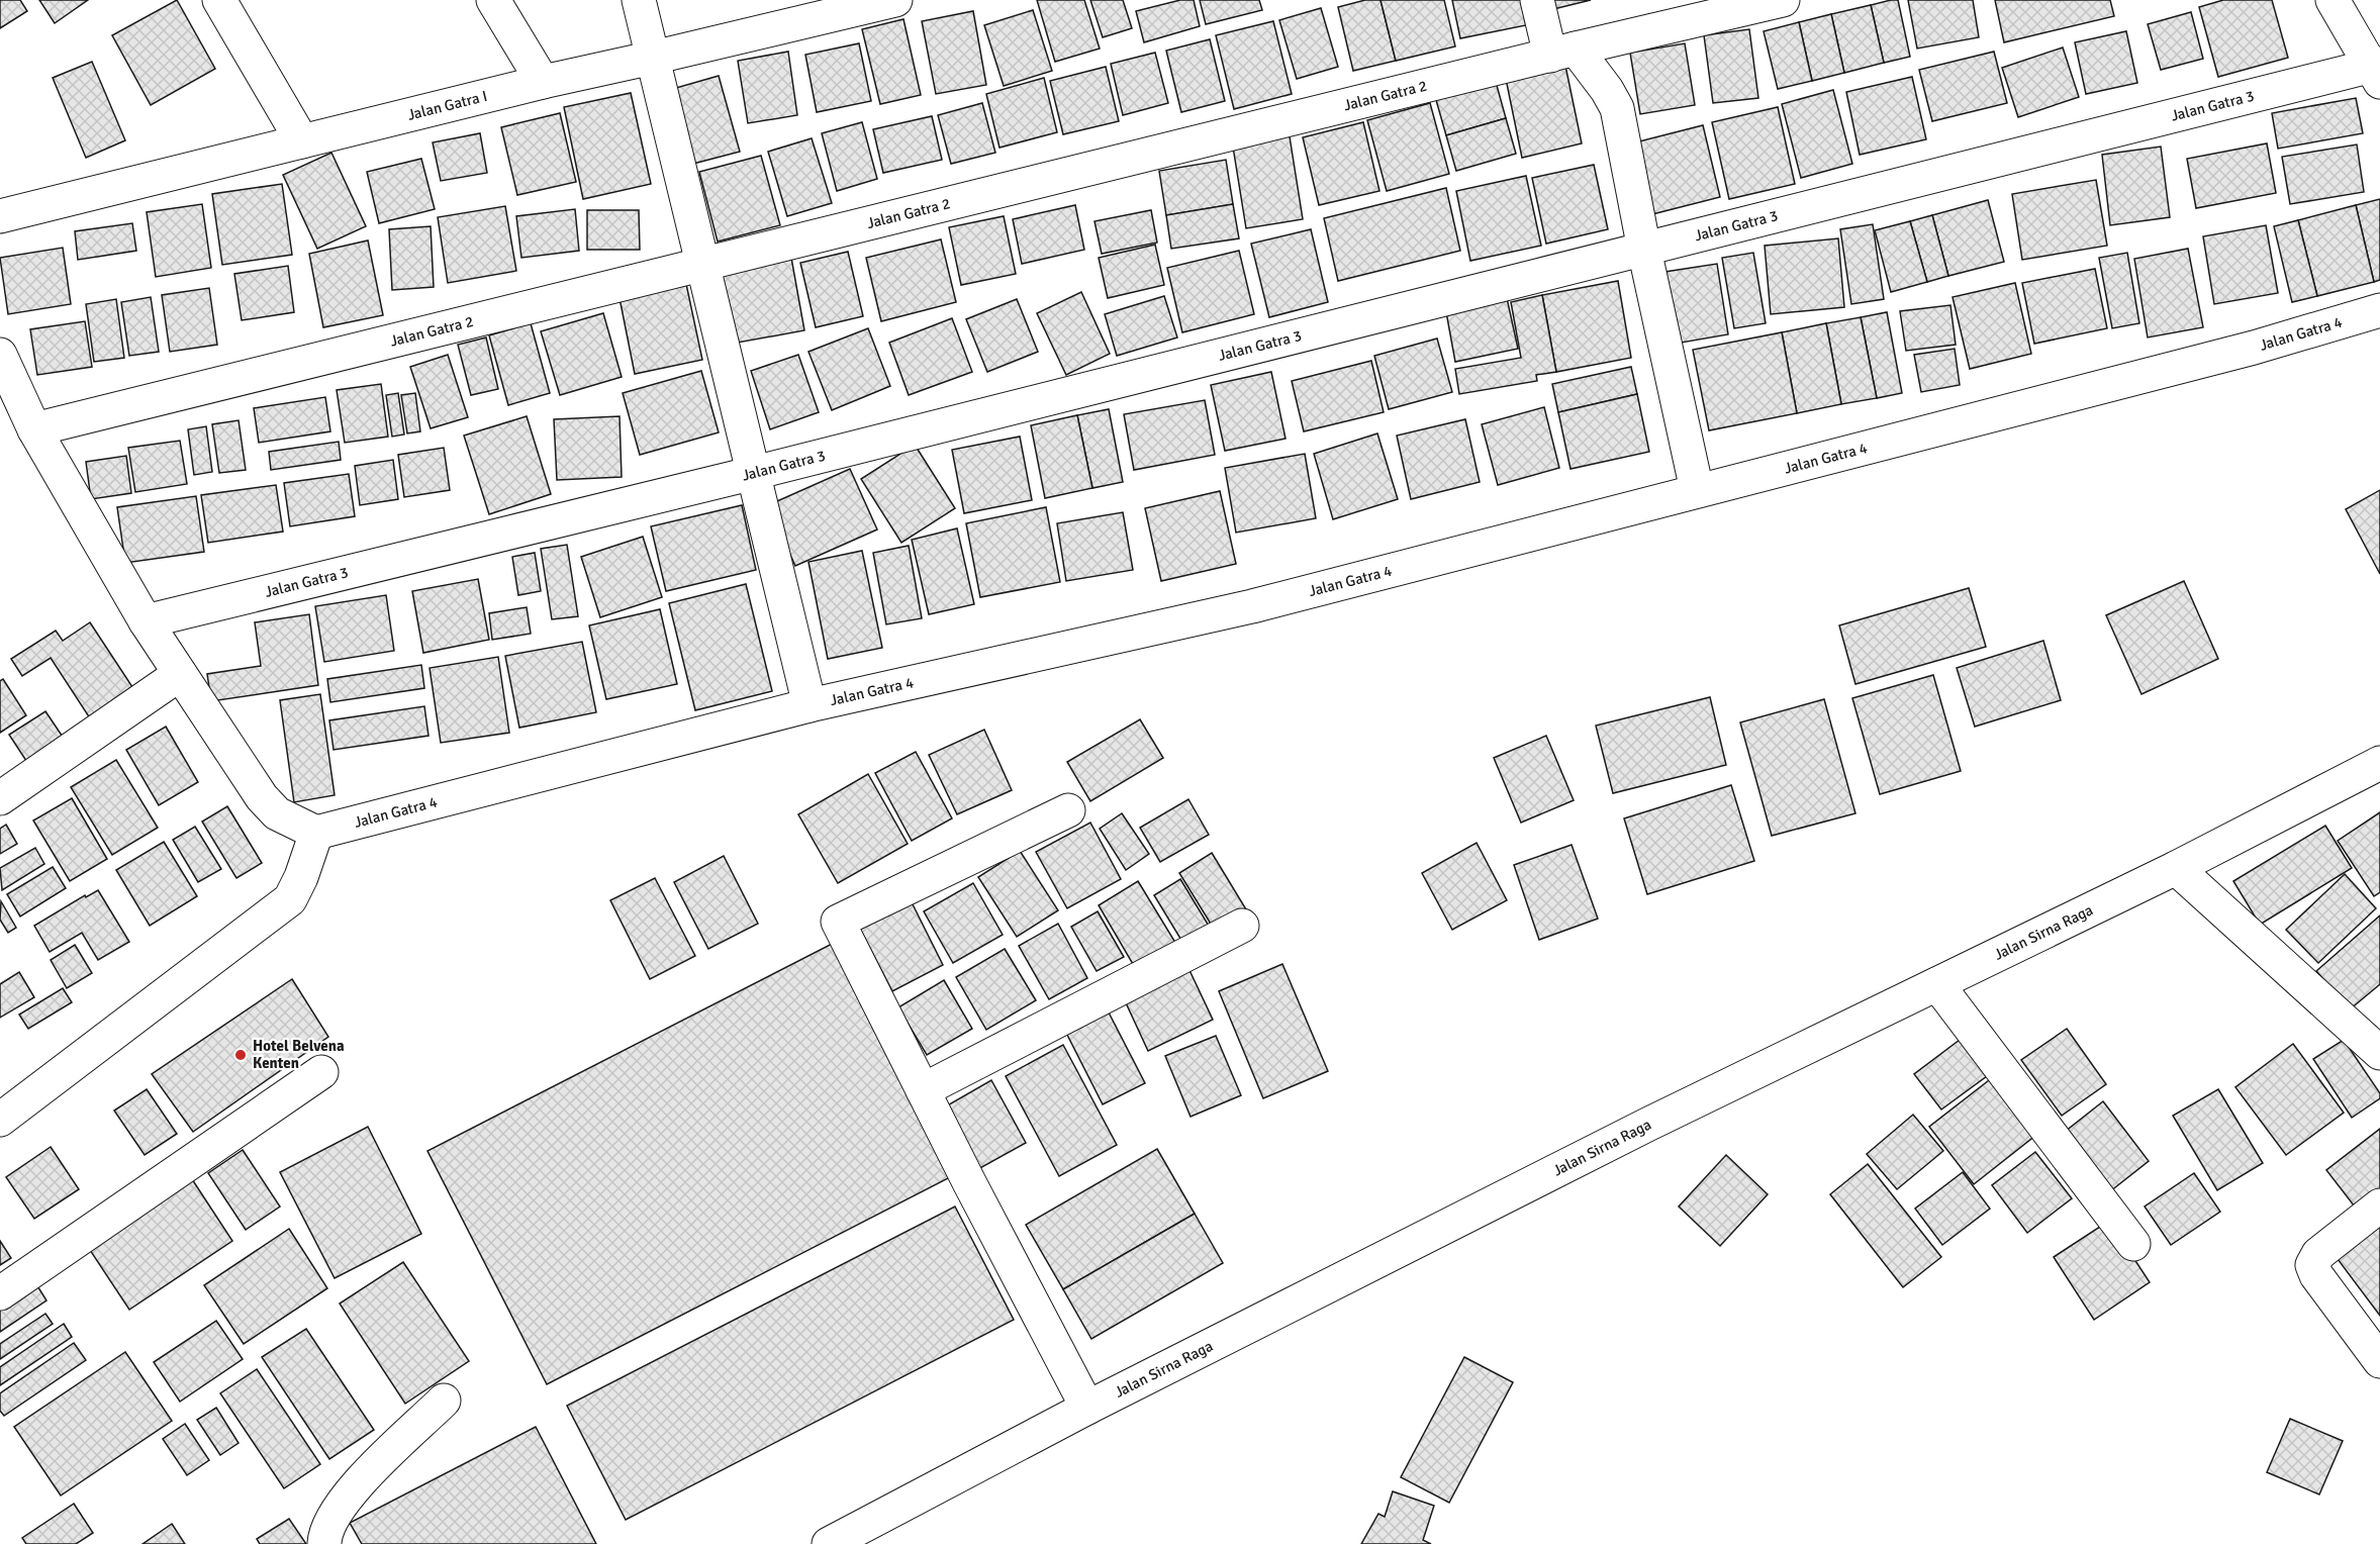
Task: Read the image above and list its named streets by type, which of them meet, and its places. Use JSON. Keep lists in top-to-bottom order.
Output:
{
  "streets": {
    "street": [
      "Jalan Gatra 2",
      "Jalan Gatra I",
      "Jalan Gatra 3",
      "Jalan Gatra 4",
      "Jalan Sirna Raga"
    ]
  },
  "places": ["Hotel Belvena Kenten"]
}
